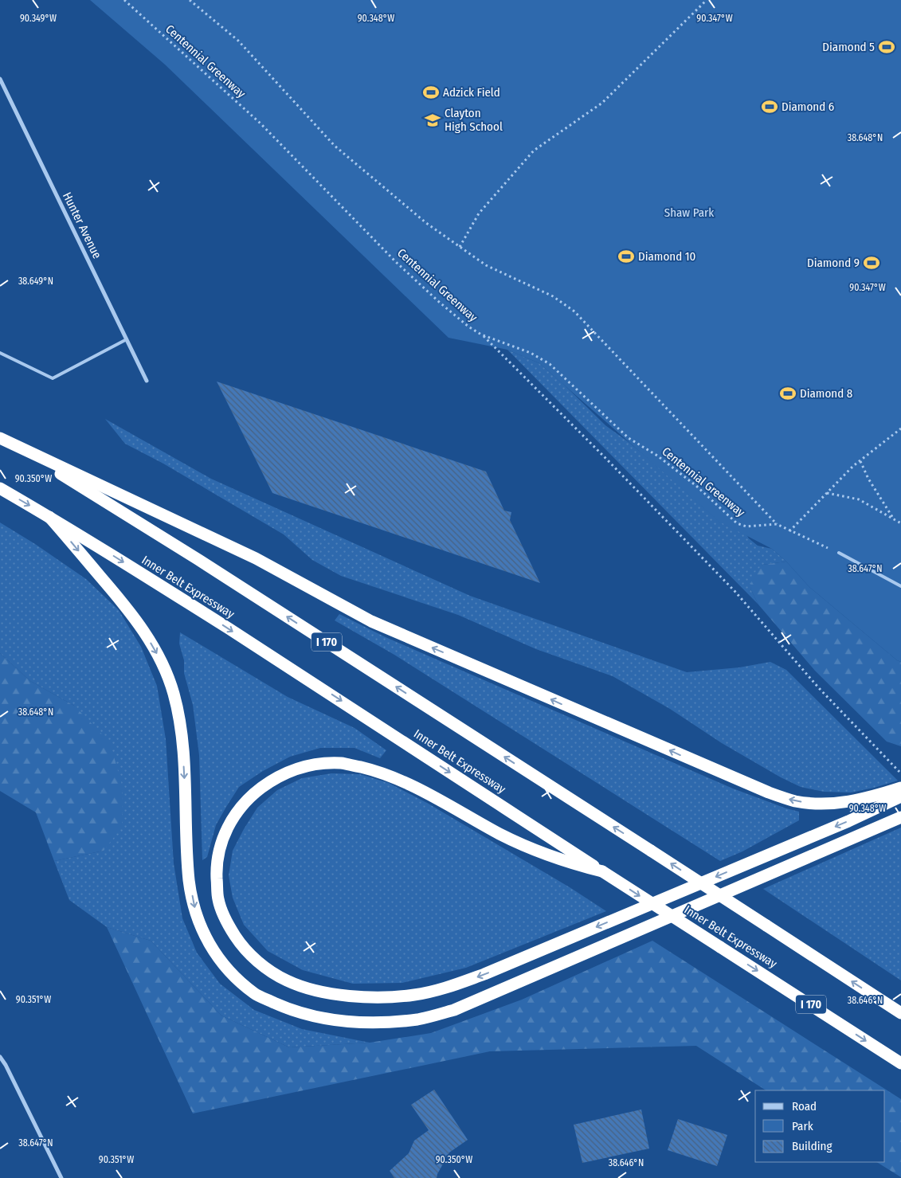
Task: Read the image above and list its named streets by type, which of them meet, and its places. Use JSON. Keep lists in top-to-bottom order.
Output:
{
  "streets": {
    "highway": ["Inner Belt Expressway", "I 170"],
    "street": ["Hunter Avenue"],
    "path": ["Centennial Greenway"]
  },
  "parks": ["Shaw Park"],
  "places": {
    "sports": [
      "Diamond 5",
      "Adzick Field",
      "Diamond 6",
      "Diamond 10",
      "Diamond 9",
      "Diamond 8"
    ],
    "school or university": ["Clayton High School"]
  },
  "legend": ["Road", "Park", "Building"],
  "coordinates": [
    "90.349°W",
    "90.348°W",
    "90.347°W",
    "38.648°N",
    "38.649°N",
    "90.350°W",
    "38.647°N",
    "90.351°W",
    "38.646°N"
  ]
}
